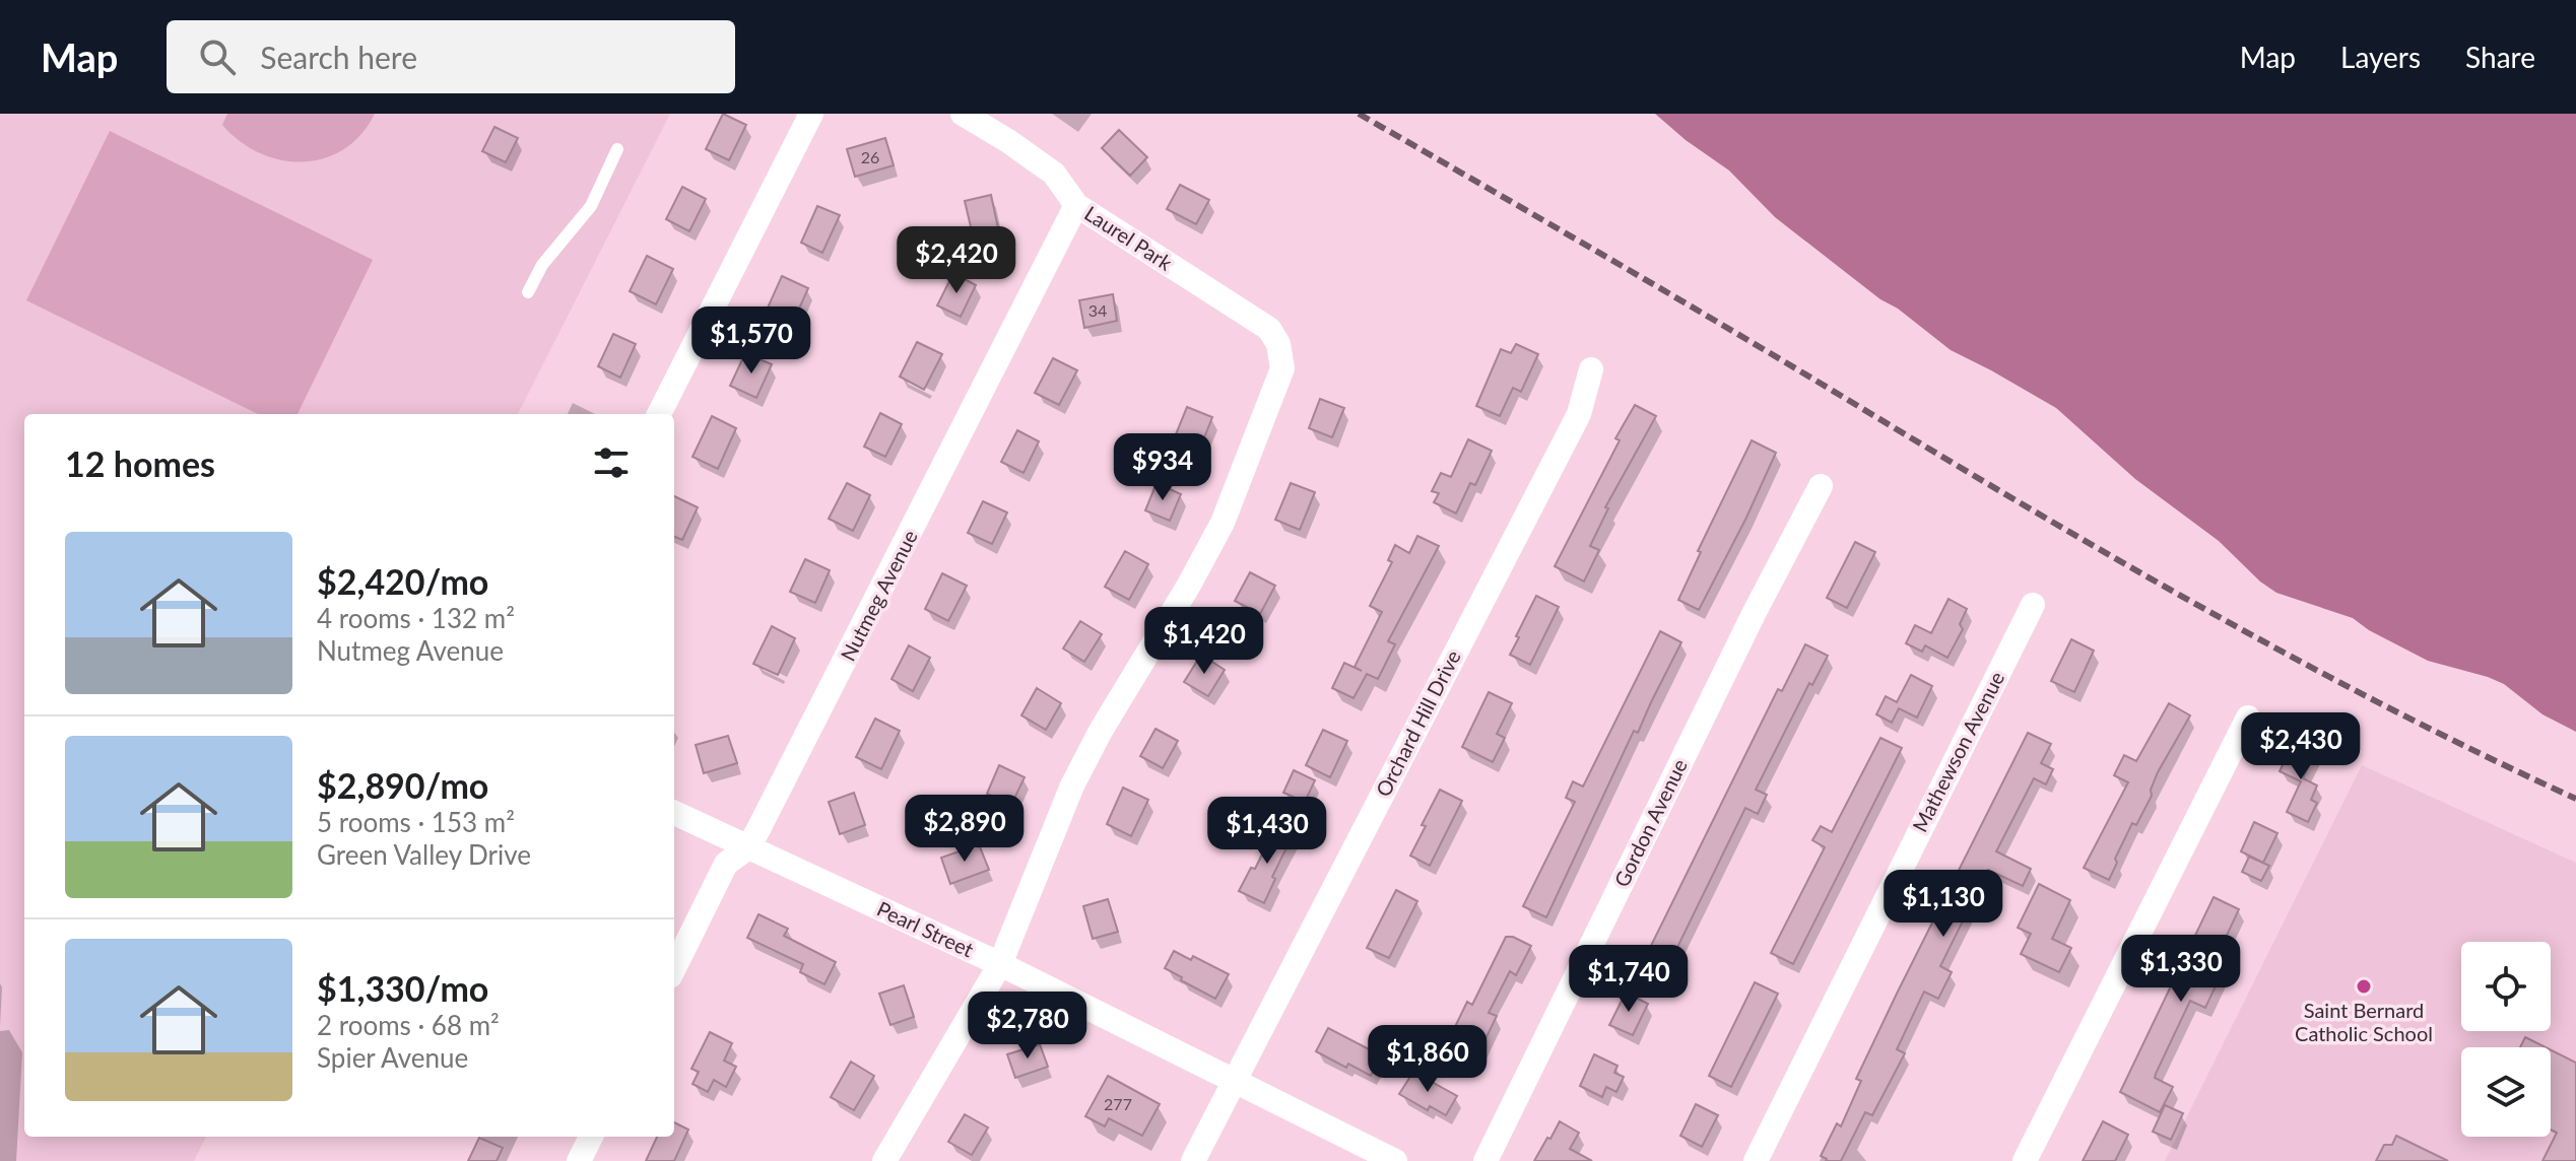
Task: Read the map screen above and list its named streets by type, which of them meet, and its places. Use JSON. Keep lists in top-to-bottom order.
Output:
{
  "streets": {
    "street": [
      "Laurel Park",
      "Nutmeg Avenue",
      "Orchard Hill Drive",
      "Mathewson Avenue",
      "Gordon Avenue",
      "Pearl Street"
    ]
  },
  "crossings": [
    ["Laurel Park", "Nutmeg Avenue"],
    ["Laurel Park", "Pearl Street"],
    ["Nutmeg Avenue", "Pearl Street"],
    ["Orchard Hill Drive", "Pearl Street"]
  ],
  "places": ["Saint Bernard Catholic School"],
  "house_numbers": ["26", "34", "277"],
  "page": {
    "header": "Map",
    "search": "Search here",
    "nav": ["Map", "Layers", "Share"],
    "price": [
      "$2,420",
      "$1,570",
      "$934",
      "$1,420",
      "$2,430",
      "$2,890",
      "$1,430",
      "$1,130",
      "$1,330",
      "$1,740",
      "$2,780",
      "$1,860"
    ],
    "heading": "12 homes",
    "list": [
      {
        "name": "$2,420/mo",
        "note": "4 rooms · 132 m² · Nutmeg Avenue"
      },
      {
        "name": "$2,890/mo",
        "note": "5 rooms · 153 m² · Green Valley Drive"
      },
      {
        "name": "$1,330/mo",
        "note": "2 rooms · 68 m² · Spier Avenue"
      }
    ]
  }
}
